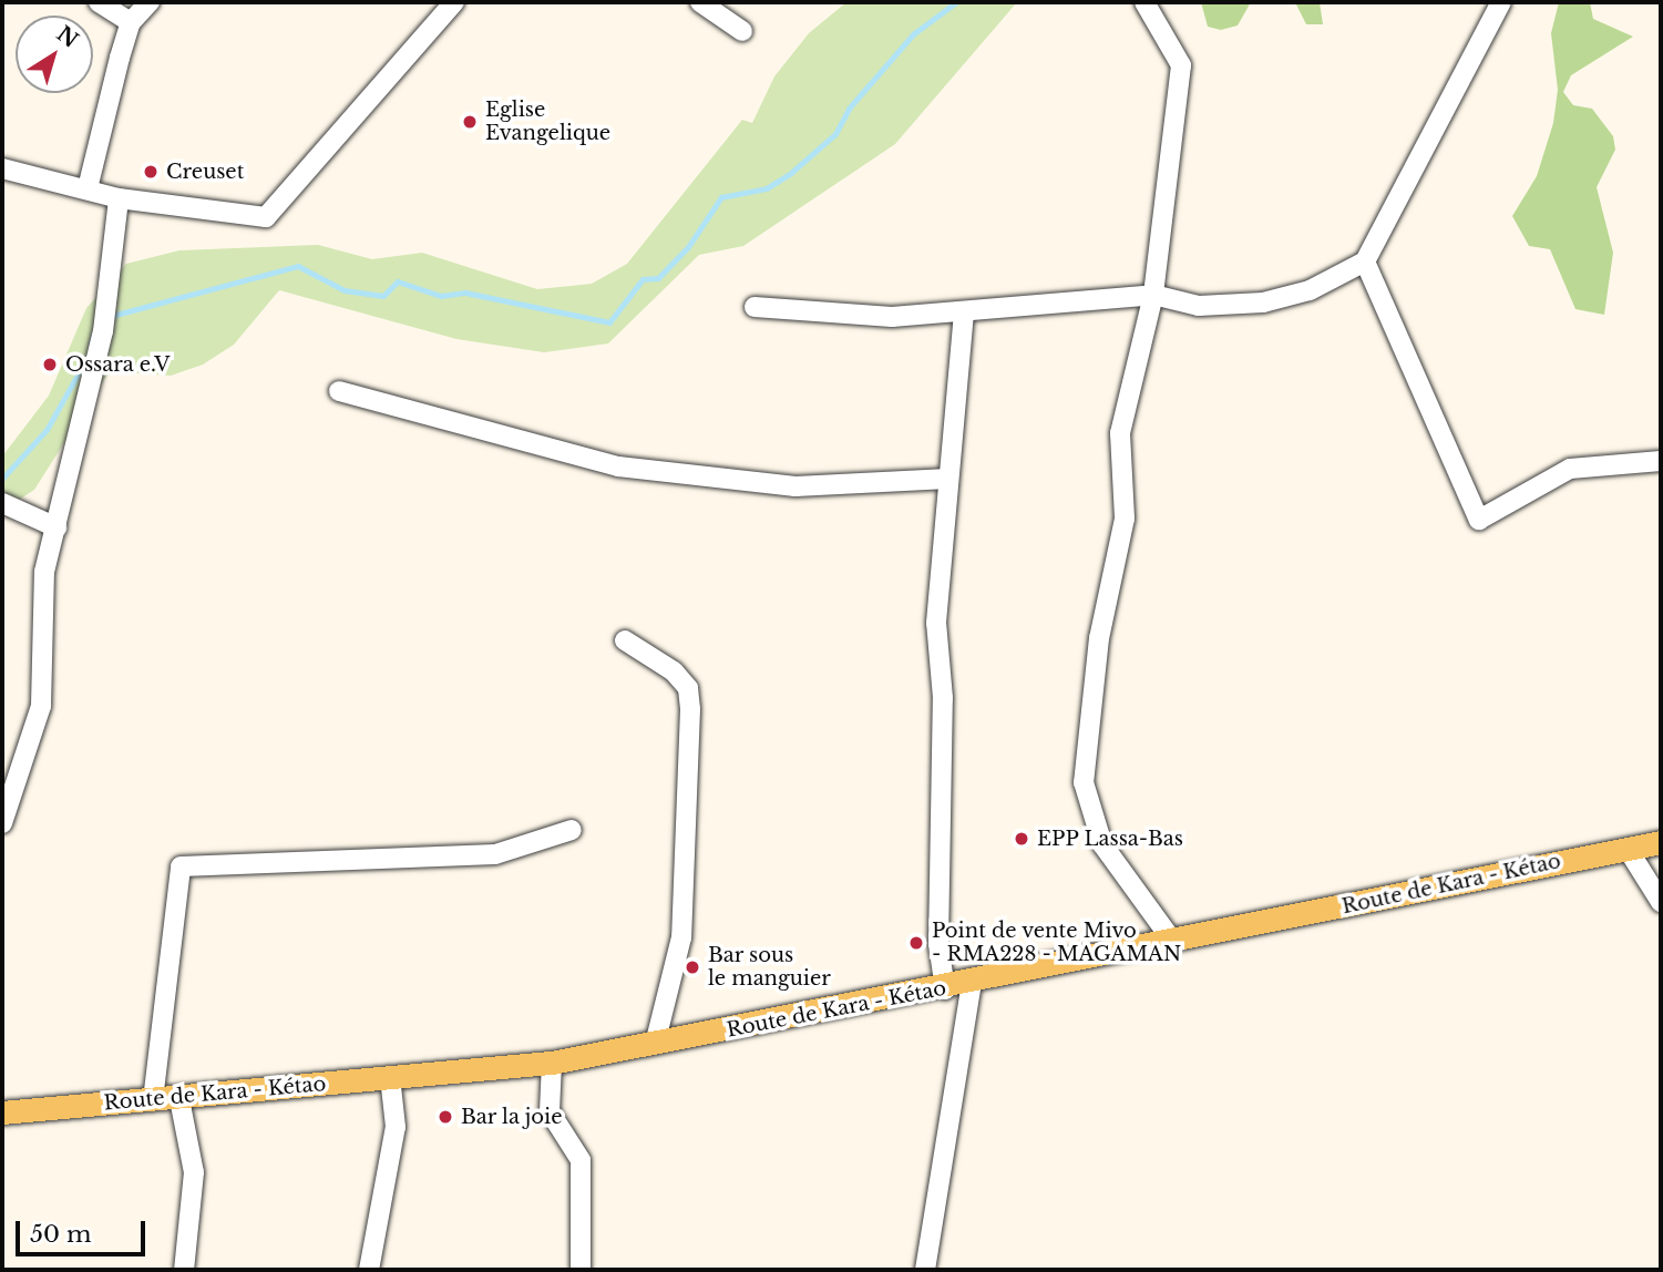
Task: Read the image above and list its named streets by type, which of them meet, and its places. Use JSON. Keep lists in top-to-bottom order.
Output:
{
  "streets": {
    "main road": ["Route de Kara - Kétao"]
  },
  "places": [
    "Eglise Evangelique",
    "Creuset",
    "Ossara e.V",
    "EPP Lassa-Bas",
    "Point de vente Mivo - RMA228 - MAGAMAN",
    "Bar sous le manguier",
    "Bar la joie"
  ],
  "scale_bar": "50 m",
  "north": "top right"
}
